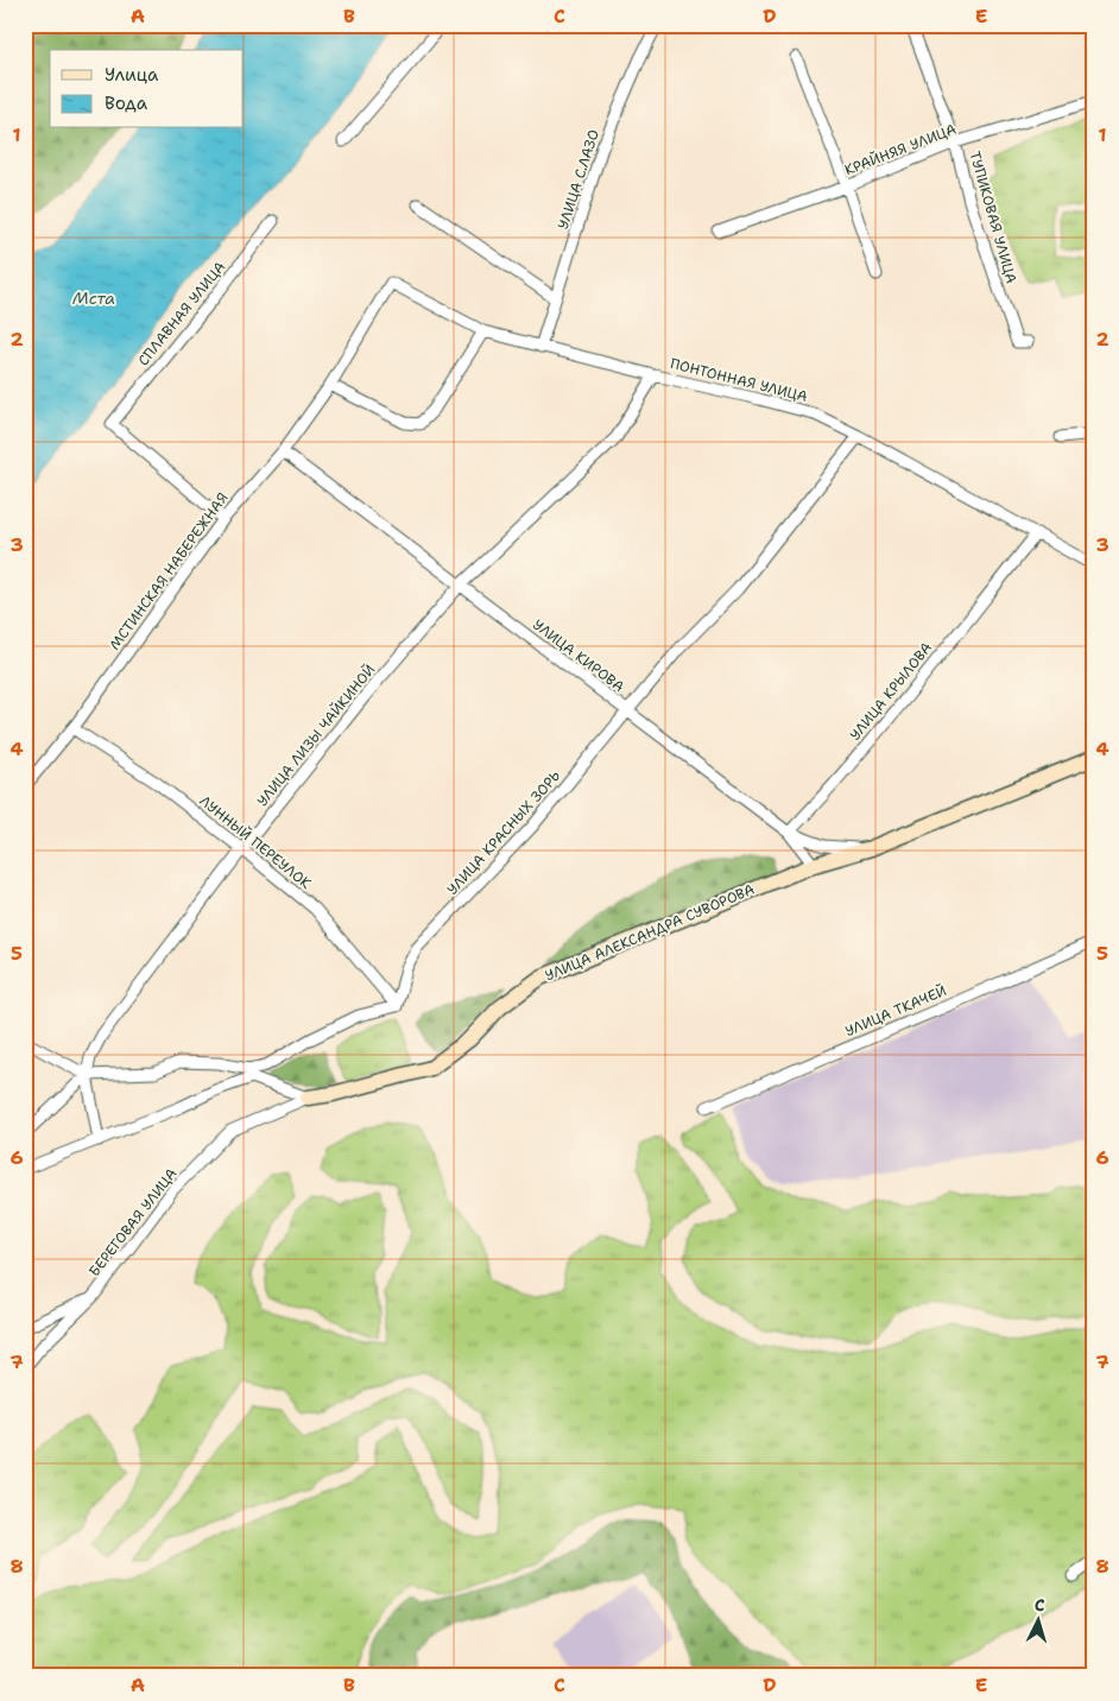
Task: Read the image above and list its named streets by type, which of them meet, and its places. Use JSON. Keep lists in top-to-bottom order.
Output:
{
  "streets": {
    "street": [
      "КРАЙНЯЯ УЛИЦА",
      "УЛИЦА С.ЛАЗО",
      "ТУПИКОВАЯ УЛИЦА",
      "СПЛАВНАЯ УЛИЦА",
      "ПОНТОННАЯ УЛИЦА",
      "МСТИНСКАЯ НАБЕРЕЖНАЯ",
      "УЛИЦА КИРОВА",
      "УЛИЦА КРЫЛОВА",
      "УЛИЦА ЛИЗЫ ЧАЙКИНОЙ",
      "УЛИЦА КРАСНЫХ ЗОРЬ",
      "ЛУННЫЙ ПЕРЕУЛОК",
      "УЛИЦА АЛЕКСАНДРА СУВОРОВА",
      "УЛИЦА ТКАЧЕЙ",
      "БЕРЕГОВАЯ УЛИЦА"
    ]
  },
  "crossings": [
    ["КРАЙНЯЯ УЛИЦА", "ТУПИКОВАЯ УЛИЦА"],
    ["УЛИЦА С.ЛАЗО", "ПОНТОННАЯ УЛИЦА"],
    ["СПЛАВНАЯ УЛИЦА", "МСТИНСКАЯ НАБЕРЕЖНАЯ"],
    ["ПОНТОННАЯ УЛИЦА", "МСТИНСКАЯ НАБЕРЕЖНАЯ"],
    ["ПОНТОННАЯ УЛИЦА", "УЛИЦА КРЫЛОВА"],
    ["ПОНТОННАЯ УЛИЦА", "УЛИЦА ЛИЗЫ ЧАЙКИНОЙ"],
    ["ПОНТОННАЯ УЛИЦА", "УЛИЦА КРАСНЫХ ЗОРЬ"],
    ["МСТИНСКАЯ НАБЕРЕЖНАЯ", "УЛИЦА КИРОВА"],
    ["МСТИНСКАЯ НАБЕРЕЖНАЯ", "ЛУННЫЙ ПЕРЕУЛОК"],
    ["УЛИЦА КИРОВА", "УЛИЦА КРЫЛОВА"],
    ["УЛИЦА КИРОВА", "УЛИЦА ЛИЗЫ ЧАЙКИНОЙ"],
    ["УЛИЦА КИРОВА", "УЛИЦА КРАСНЫХ ЗОРЬ"],
    ["УЛИЦА КИРОВА", "УЛИЦА АЛЕКСАНДРА СУВОРОВА"],
    ["УЛИЦА ЛИЗЫ ЧАЙКИНОЙ", "ЛУННЫЙ ПЕРЕУЛОК"],
    ["УЛИЦА КРАСНЫХ ЗОРЬ", "ЛУННЫЙ ПЕРЕУЛОК"],
    ["УЛИЦА АЛЕКСАНДРА СУВОРОВА", "БЕРЕГОВАЯ УЛИЦА"]
  ],
  "water": ["Мста"],
  "legend": ["Улица", "Вода"],
  "north": "top",
  "grid": {
    "columns": [
      "A",
      "B",
      "C",
      "D",
      "E"
    ],
    "rows": [
      "1",
      "2",
      "3",
      "4",
      "5",
      "6",
      "7",
      "8"
    ]
  }
}
